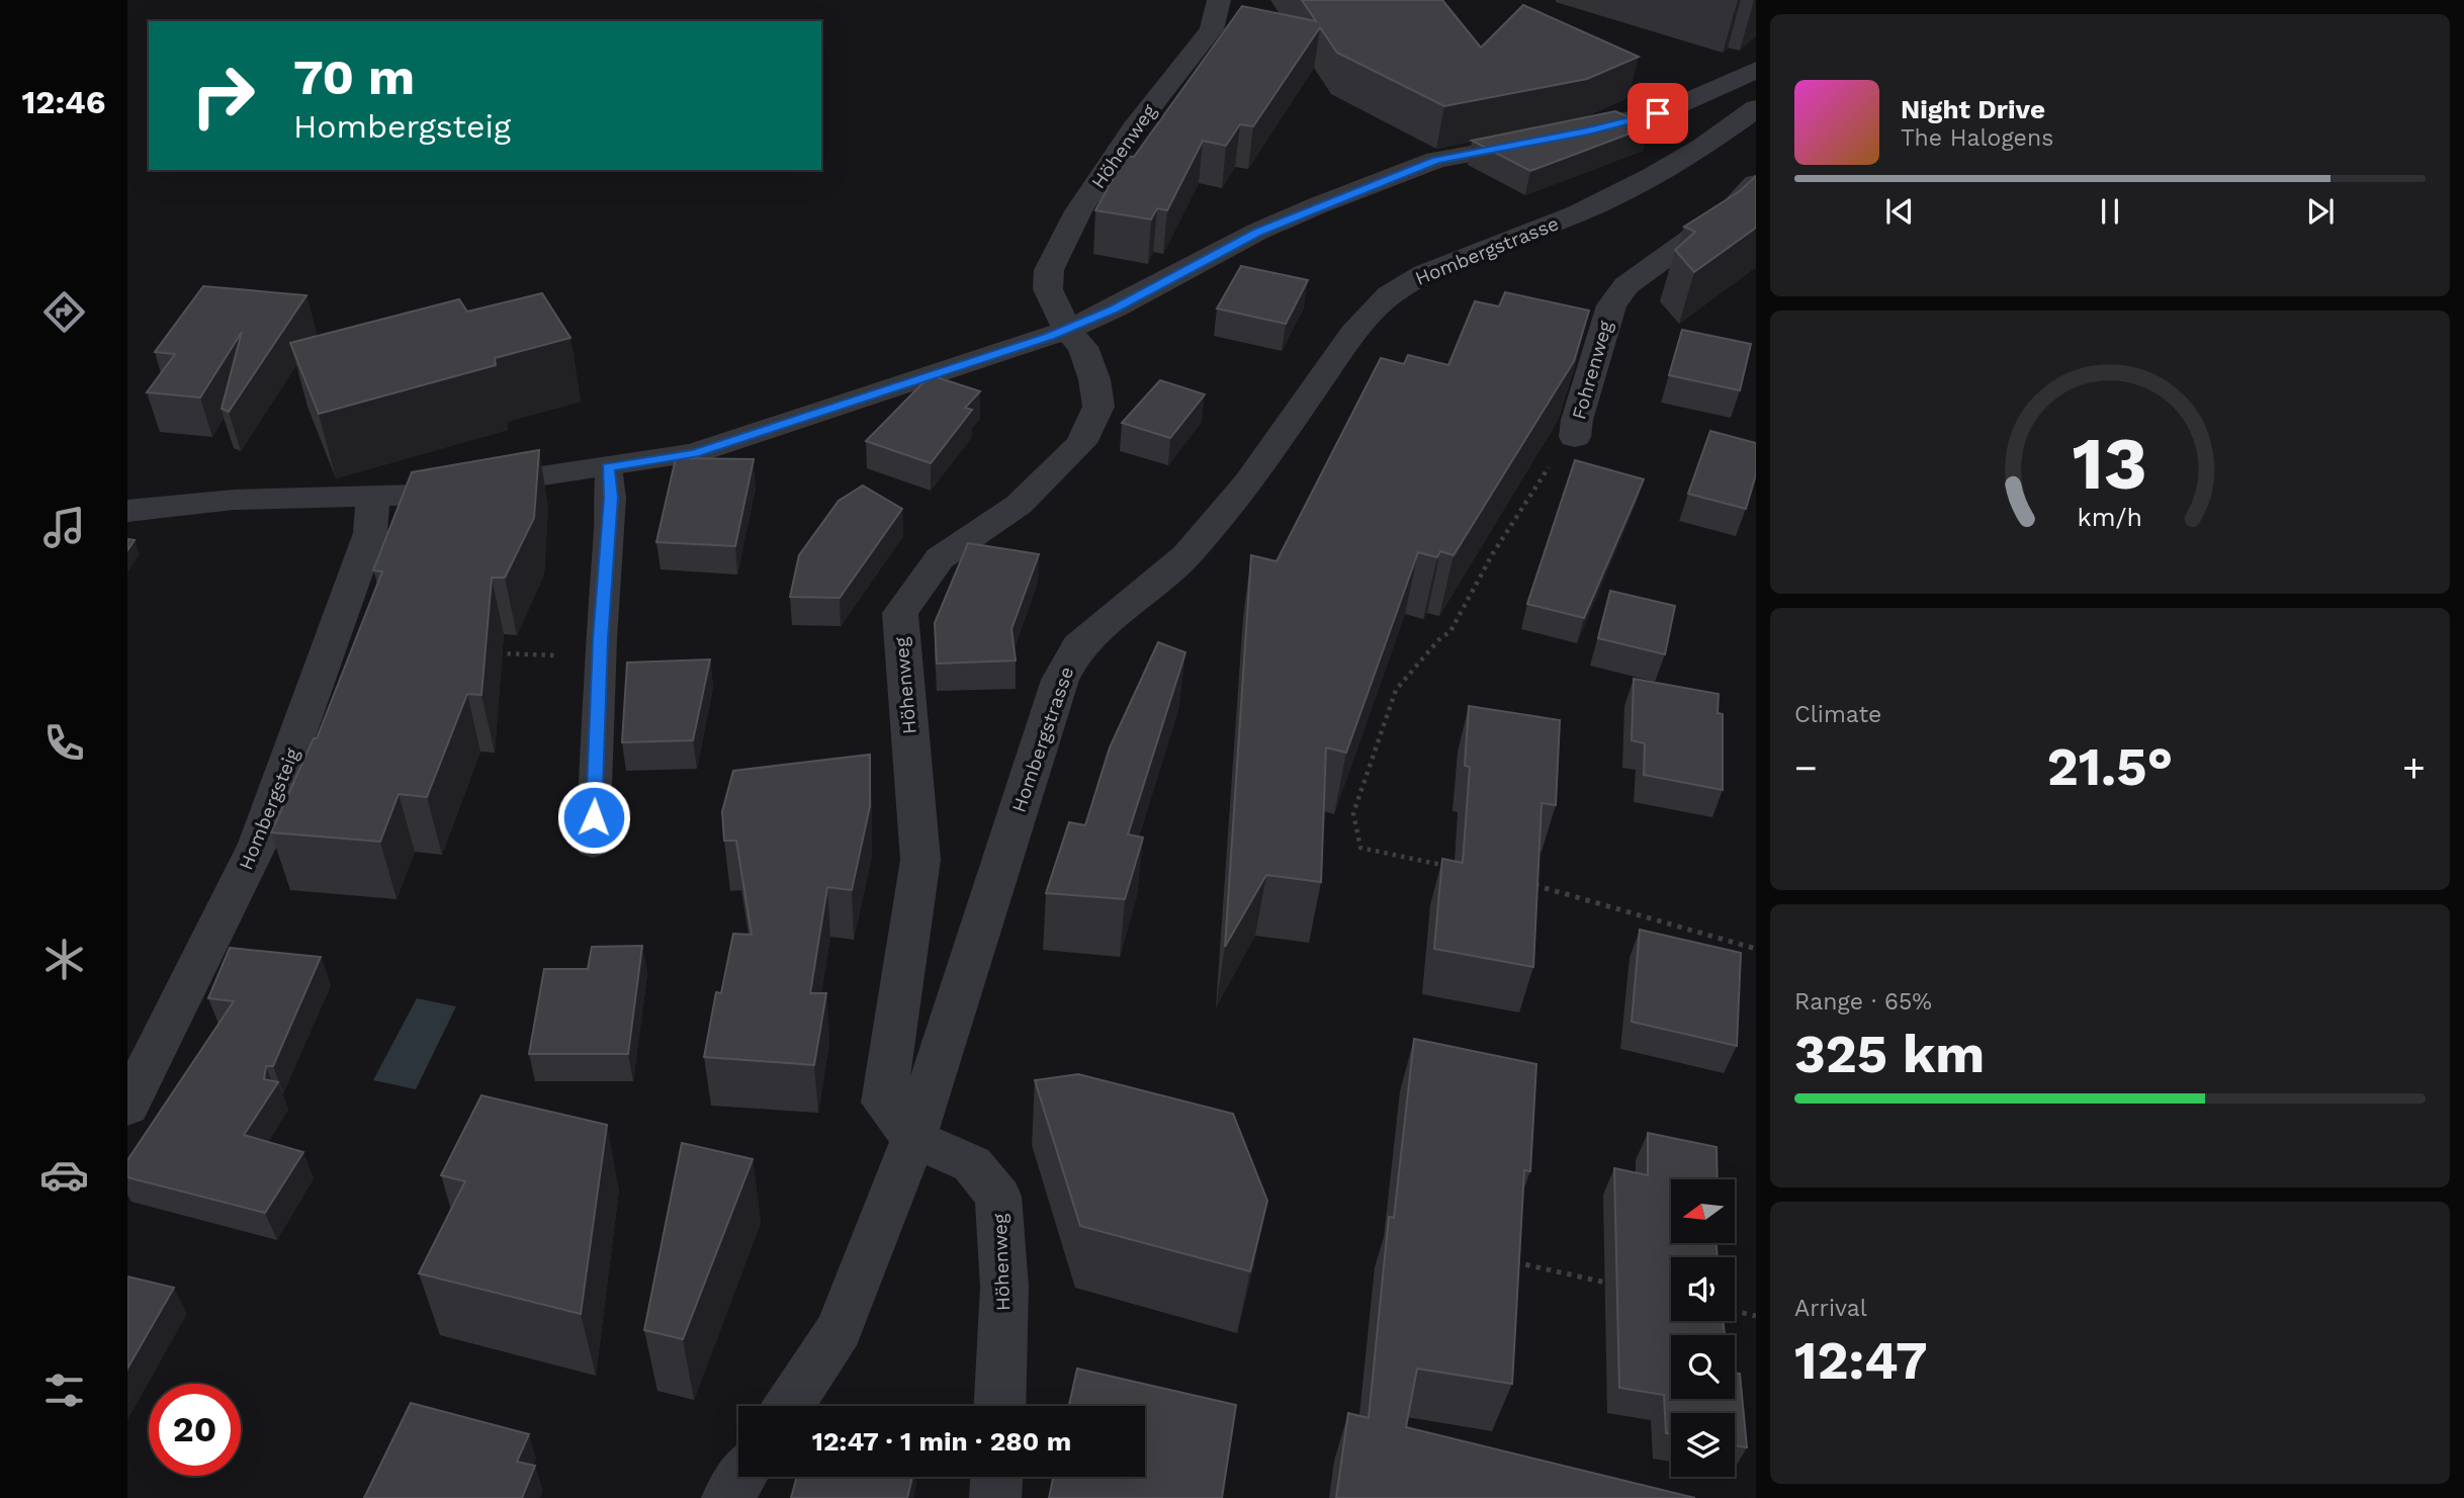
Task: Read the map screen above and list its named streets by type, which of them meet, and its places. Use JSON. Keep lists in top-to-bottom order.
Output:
{
  "streets": {
    "street": [
      "Höhenweg",
      "Hombergstrasse",
      "Fohrenweg",
      "Hombergsteig"
    ]
  },
  "crossings": [
    ["Höhenweg", "Hombergstrasse"]
  ],
  "north": "left",
  "page": {
    "tabs": "12:46",
    "turn": ["70 m", "Hombergsteig"],
    "song": ["Night Drive", "The Halogens"],
    "tile": [
      "Climate",
      ["Range · 65%", "325 km"],
      ["Arrival", "12:47"]
    ],
    "heat": ["−", "21.5°", "+"],
    "limit": "20",
    "trip": "12:47 · 1 min · 280 m",
    "gauge": ["13", "km/h"]
  }
}
